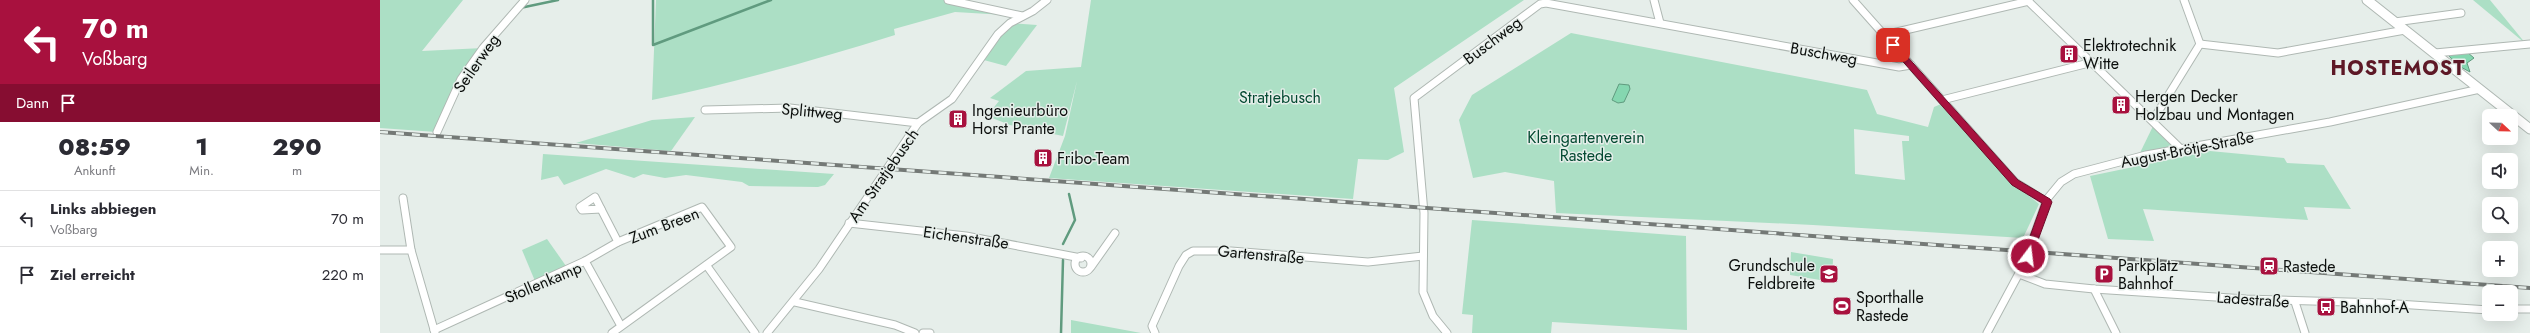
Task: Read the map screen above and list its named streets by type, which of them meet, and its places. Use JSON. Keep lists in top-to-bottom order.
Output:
{
  "streets": {
    "street": [
      "Buschweg",
      "Seilerweg",
      "Splittweg",
      "August-Brötje-Straße",
      "Am Stratjebusch",
      "Zum Breen",
      "Eichenstraße",
      "Gartenstraße",
      "Stollenkamp",
      "Ladestraße"
    ]
  },
  "crossings": [
    ["Buschweg", "Gartenstraße"],
    ["Splittweg", "Am Stratjebusch"],
    ["August-Brötje-Straße", "Ladestraße"],
    ["Am Stratjebusch", "Eichenstraße"],
    ["Zum Breen", "Stollenkamp"]
  ],
  "districts": ["HOSTEMOST"],
  "parks": ["Stratjebusch", "Kleingartenverein Rastede"],
  "places": {
    "building": [
      "Elektrotechnik Witte",
      "Hergen Decker Holzbau und Montagen",
      "Ingenieurbüro Horst Prante",
      "Fribo-Team"
    ],
    "station": ["Rastede"],
    "school or university": ["Grundschule Feldbreite"],
    "parking": ["Parkplatz Bahnhof"],
    "sports": ["Sporthalle Rastede"],
    "bus stop": ["Bahnhof-A"]
  },
  "north": "right",
  "page": {
    "turn": ["70 m", "Voßbarg"],
    "then": "Dann",
    "map_buttons": ["+", "−"],
    "eta": [
      "08:59",
      "Ankunft",
      "1",
      "Min.",
      "290",
      "m"
    ],
    "list": [
      {
        "name": "Links abbiegen",
        "note": "Voßbarg",
        "value": "70 m"
      },
      {
        "name": "Ziel erreicht",
        "value": "220 m"
      }
    ]
  }
}
